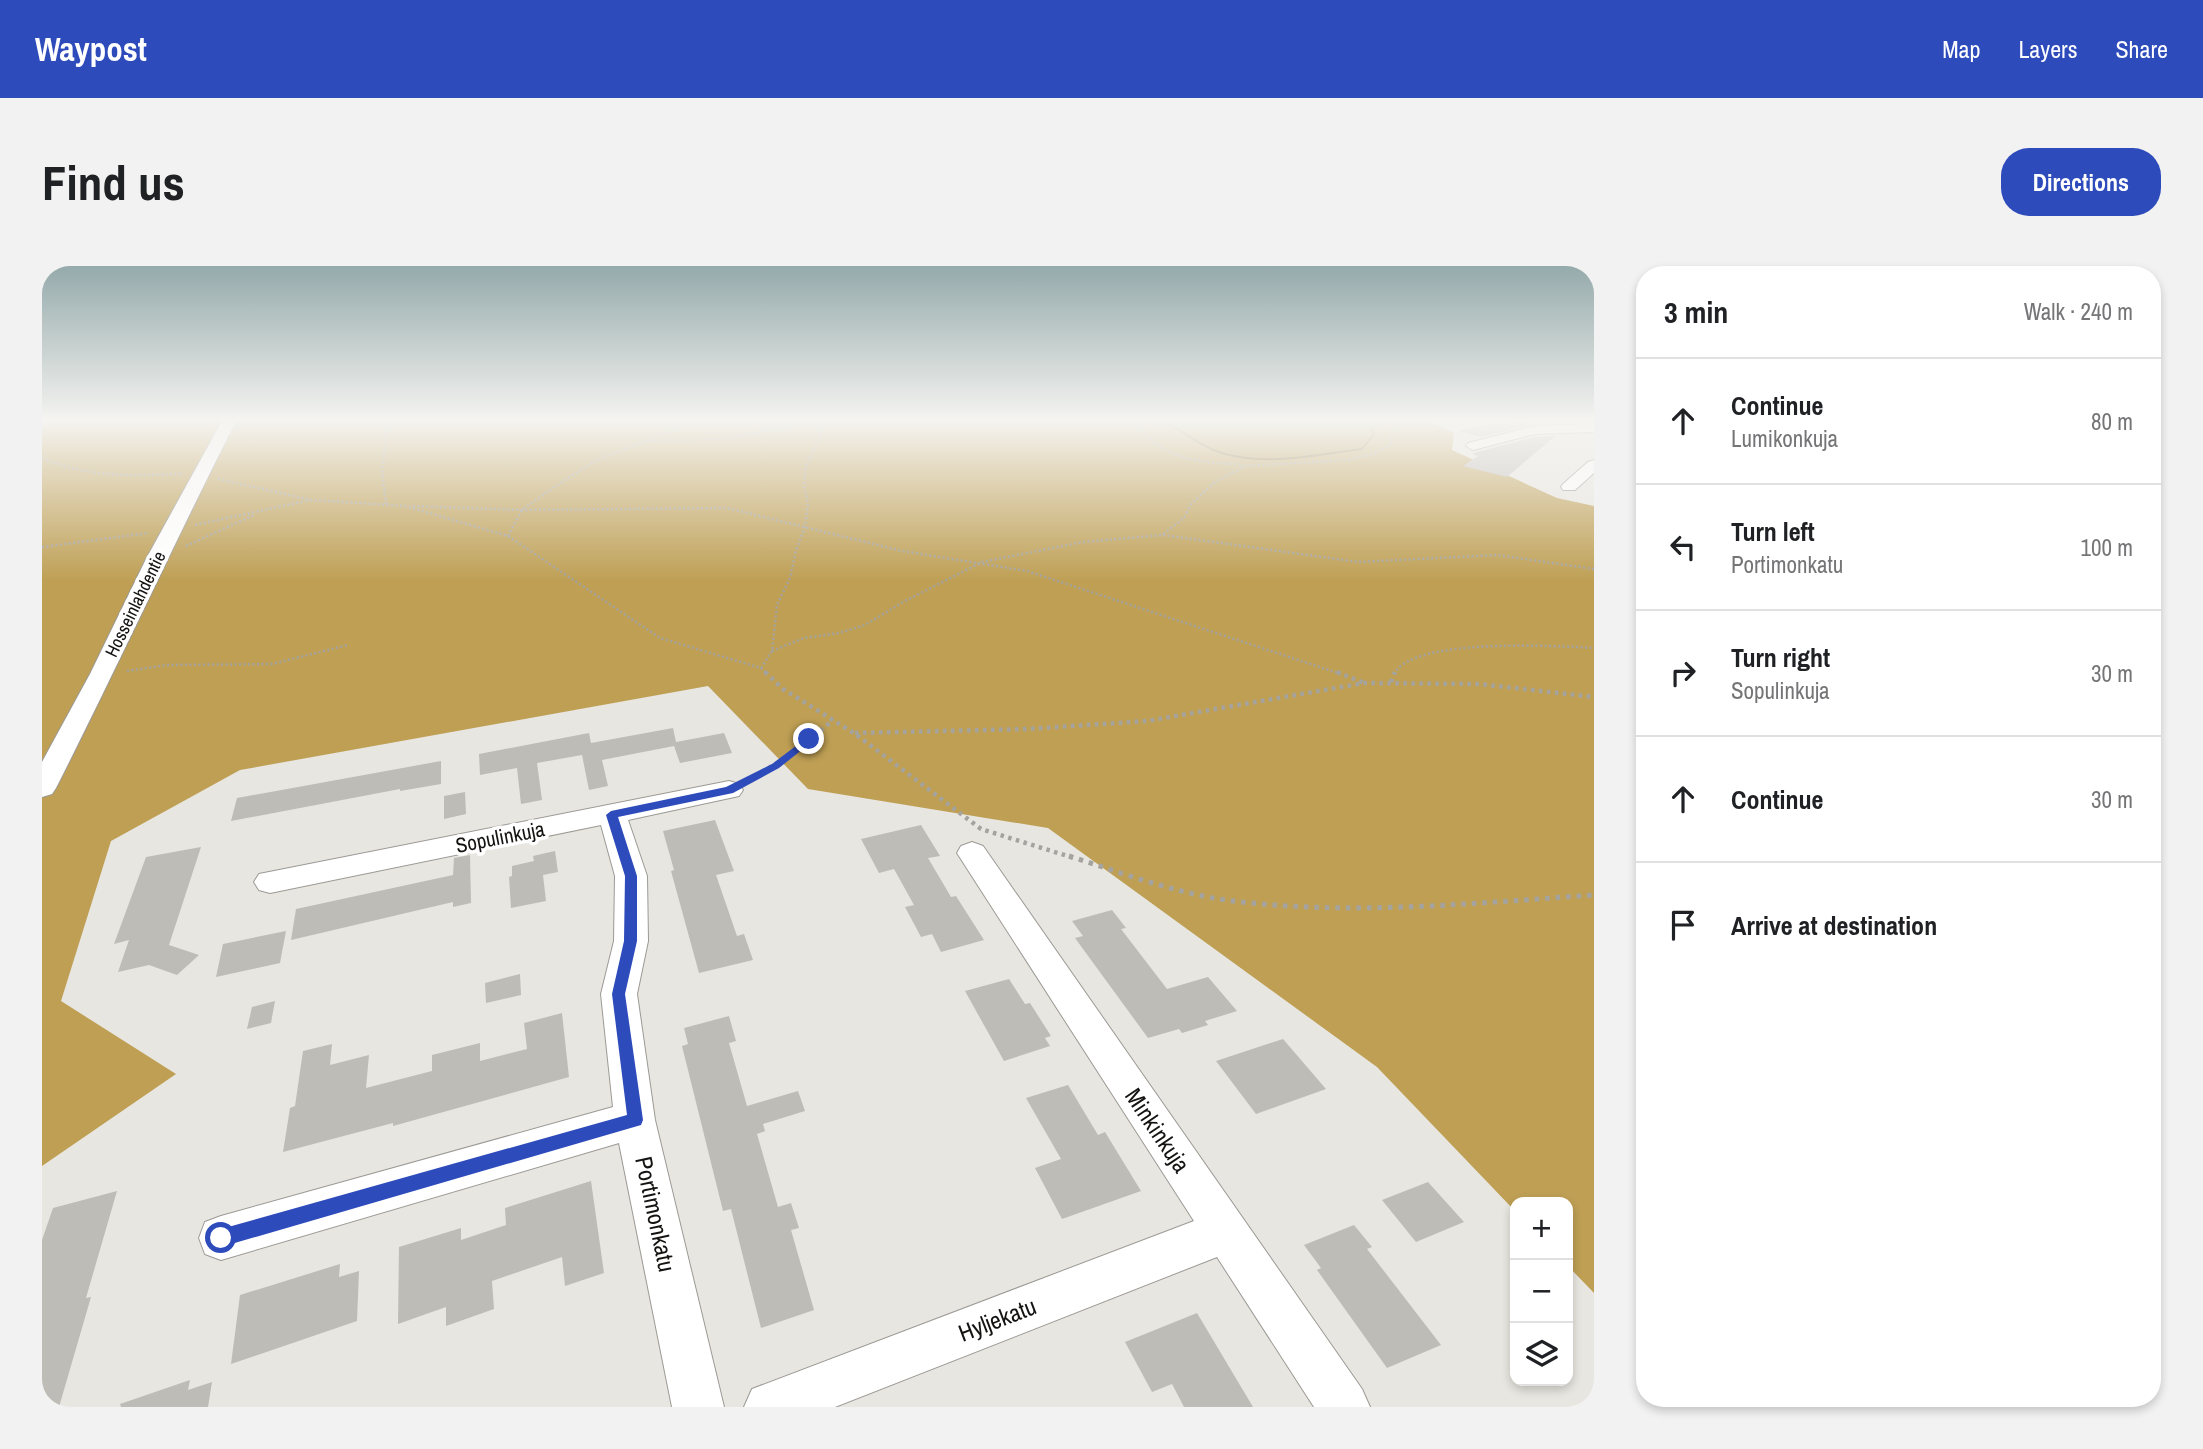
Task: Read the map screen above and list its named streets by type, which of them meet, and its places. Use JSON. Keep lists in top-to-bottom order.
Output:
{
  "streets": {
    "street": [
      "Hosseinlahdentie",
      "Sopulinkuja",
      "Minkinkuja",
      "Portimonkatu",
      "Hyljekatu"
    ]
  },
  "crossings": [
    ["Sopulinkuja", "Portimonkatu"],
    ["Minkinkuja", "Hyljekatu"]
  ],
  "page": {
    "header": "Waypost",
    "nav": ["Map", "Layers", "Share"],
    "buttons": "Directions",
    "title": "Find us",
    "heading": ["3 min", "Walk · 240 m"],
    "list": [
      ["Continue", "Lumikonkuja", "80 m"],
      ["Turn left", "Portimonkatu", "100 m"],
      ["Turn right", "Sopulinkuja", "30 m"],
      ["Continue", "30 m"],
      "Arrive at destination"
    ],
    "map_buttons": ["+", "−"]
  }
}
